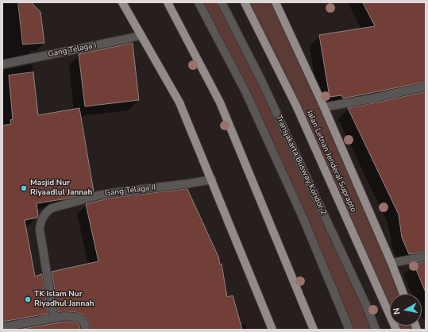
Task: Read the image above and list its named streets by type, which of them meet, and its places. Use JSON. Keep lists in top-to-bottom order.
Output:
{
  "streets": {
    "main road": ["Jalan Letnan Jenderal Suprapto"],
    "street": ["Gang Telaga I", "Transjakarta Busway Koridor 2", "Gang Telaga II"]
  },
  "places": ["Masjid Nur Riyaadlul Jannah", "TK Islam Nur Riyadhul Jannah"],
  "north": "left"
}
